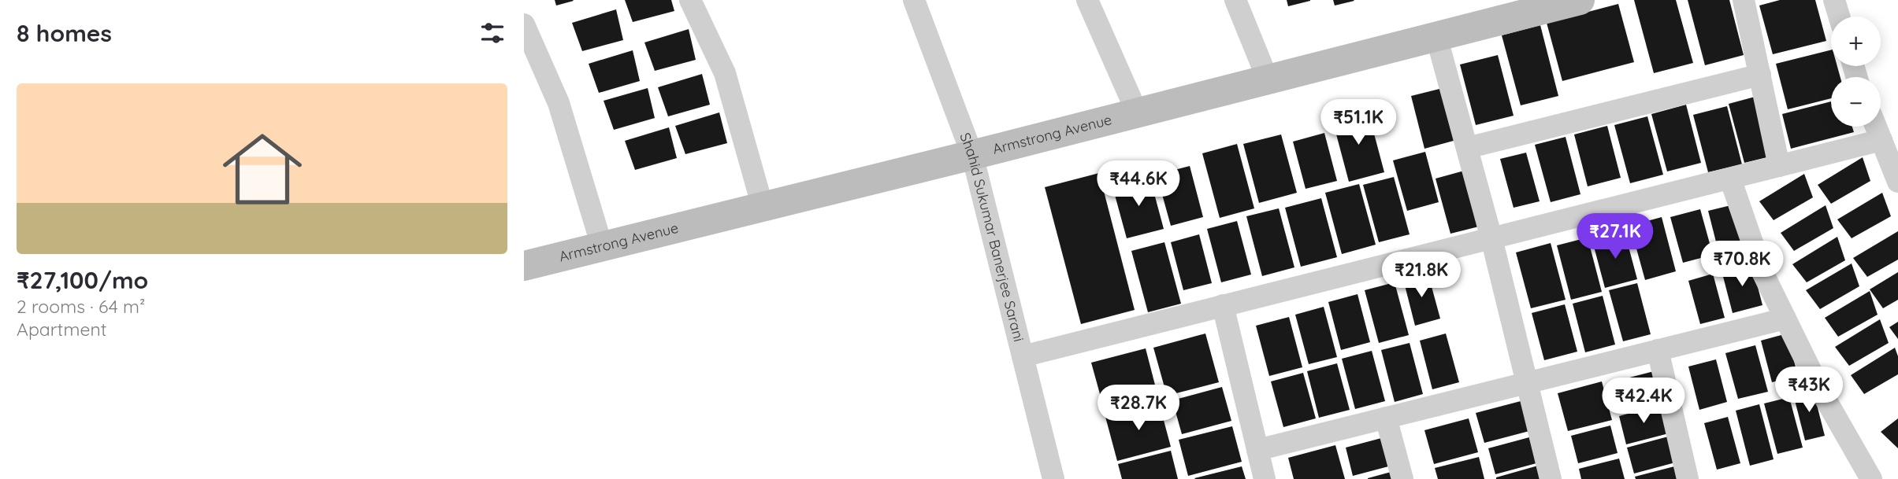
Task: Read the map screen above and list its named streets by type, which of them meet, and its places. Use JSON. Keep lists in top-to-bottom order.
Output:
{
  "streets": {
    "street": ["Armstrong Avenue", "Shahid Sukumar Banerjee Sarani"]
  },
  "crossings": [
    ["Armstrong Avenue", "Shahid Sukumar Banerjee Sarani"]
  ],
  "page": {
    "heading": "8 homes",
    "map_buttons": ["+", "−"],
    "list": [
      {
        "name": "₹27,100/mo",
        "note": "2 rooms · 64 m² · Apartment"
      }
    ],
    "price": [
      "₹51.1K",
      "₹44.6K",
      "₹27.1K",
      "₹70.8K",
      "₹21.8K",
      "₹43K",
      "₹42.4K",
      "₹28.7K"
    ]
  }
}
